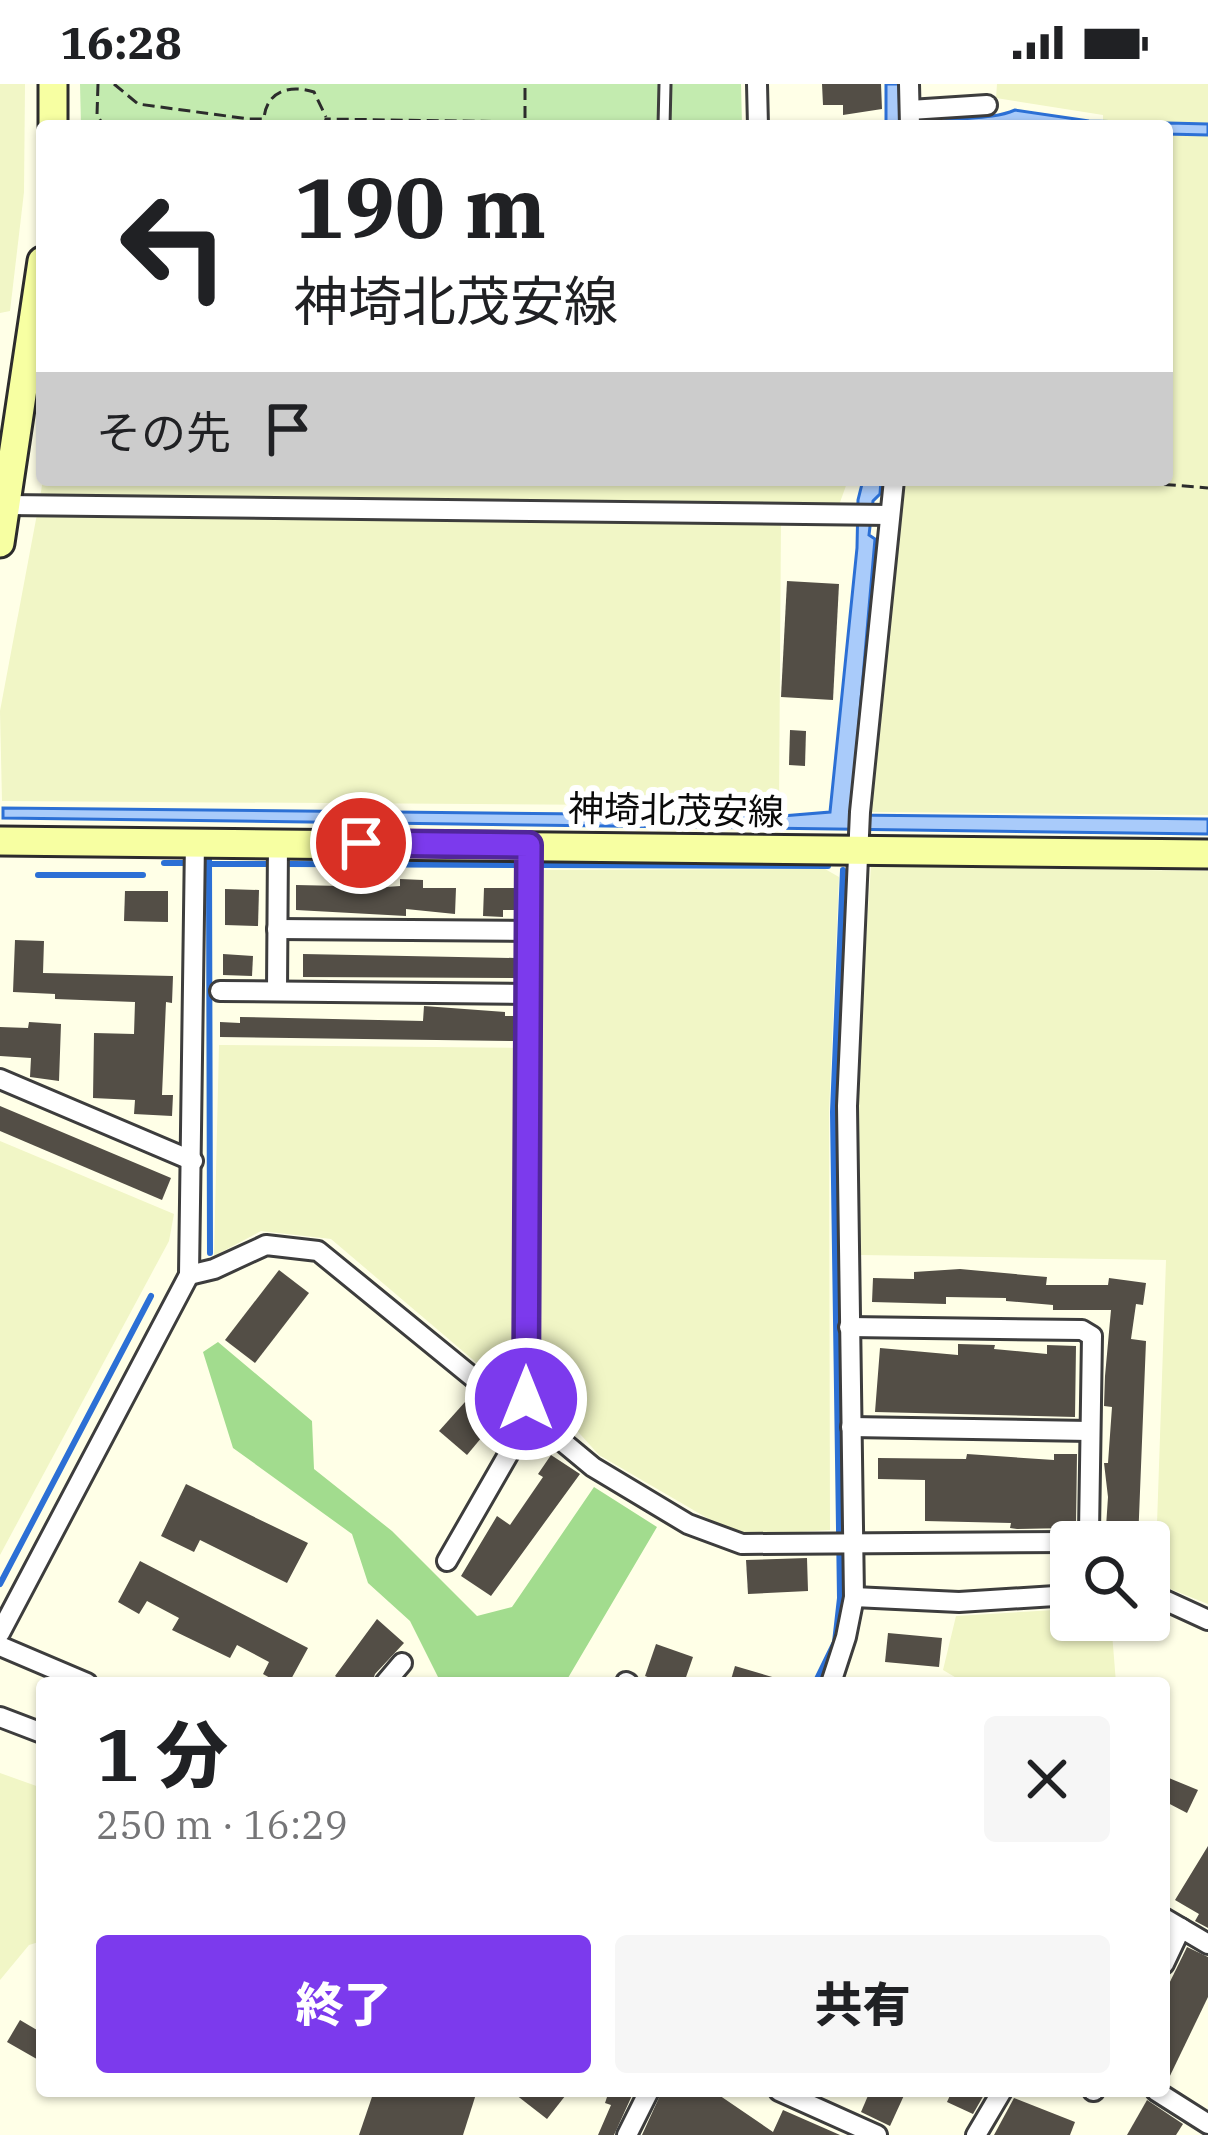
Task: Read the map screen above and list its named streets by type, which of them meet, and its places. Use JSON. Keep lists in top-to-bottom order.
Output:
{
  "streets": {
    "main road": ["神埼北茂安線"]
  },
  "page": {
    "status": "16:28",
    "turn": ["190 m", "神埼北茂安線"],
    "then": "その先",
    "heading": ["1 分", "250 m · 16:29"],
    "buttons": ["終了", "共有"]
  }
}
